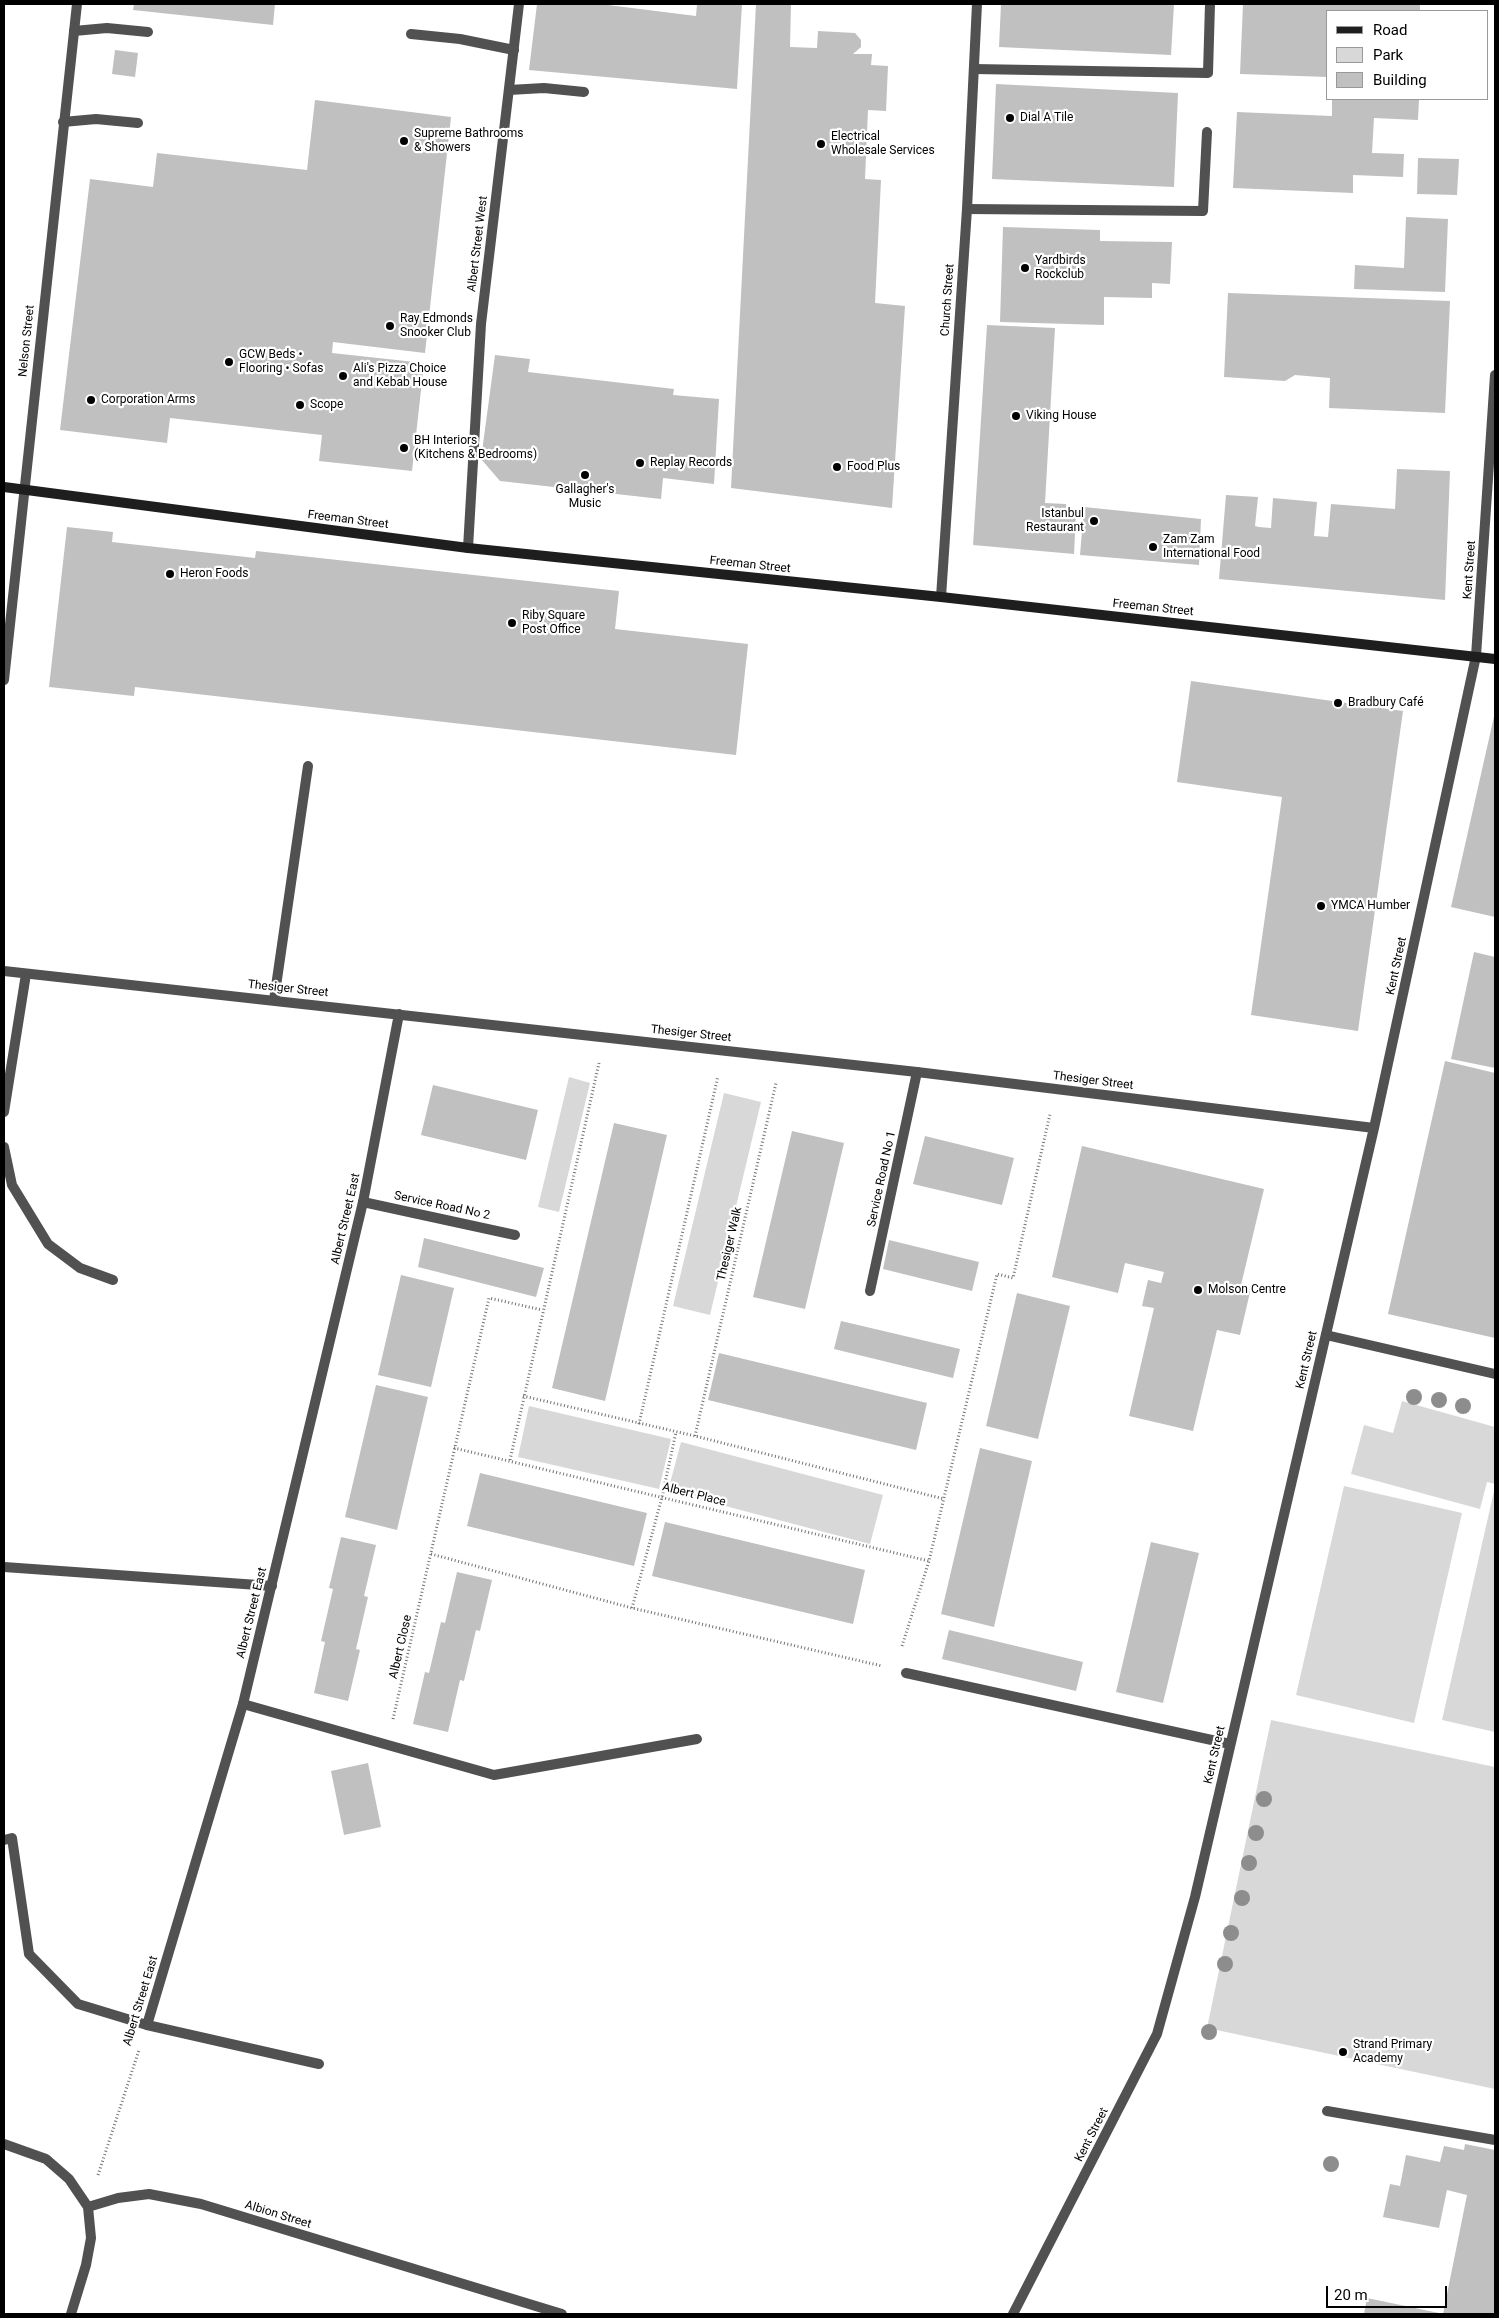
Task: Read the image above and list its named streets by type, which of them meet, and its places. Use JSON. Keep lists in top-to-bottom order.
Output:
{
  "streets": {
    "main road": ["Freeman Street"],
    "street": [
      "Albert Street West",
      "Church Street",
      "Nelson Street",
      "Kent Street",
      "Thesiger Street",
      "Service Road No 1",
      "Service Road No 2",
      "Albert Street East",
      "Albion Street"
    ],
    "path": ["Thesiger Walk", "Albert Place", "Albert Close"]
  },
  "crossings": [
    ["Albert Street West", "Freeman Street"],
    ["Church Street", "Freeman Street"],
    ["Nelson Street", "Freeman Street"],
    ["Freeman Street", "Kent Street"],
    ["Kent Street", "Thesiger Street"],
    ["Thesiger Street", "Service Road No 1"],
    ["Thesiger Street", "Albert Street East"],
    ["Thesiger Street", "Thesiger Walk"],
    ["Service Road No 2", "Albert Street East"],
    ["Albert Street East", "Albion Street"]
  ],
  "places": [
    "Dial A Tile",
    "Supreme Bathrooms & Showers",
    "Electrical Wholesale Services",
    "Yardbirds Rockclub",
    "Ray Edmonds Snooker Club",
    "GCW Beds • Flooring • Sofas",
    "Ali's Pizza Choice and Kebab House",
    "Corporation Arms",
    "Scope",
    "Viking House",
    "BH Interiors (Kitchens & Bedrooms)",
    "Replay Records",
    "Food Plus",
    "Gallagher's Music",
    "Istanbul Restaurant",
    "Zam Zam International Food",
    "Heron Foods",
    "Riby Square Post Office",
    "Bradbury Café",
    "YMCA Humber",
    "Molson Centre",
    "Strand Primary Academy"
  ],
  "legend": ["Road", "Park", "Building"],
  "scale_bar": "20 m"
}
